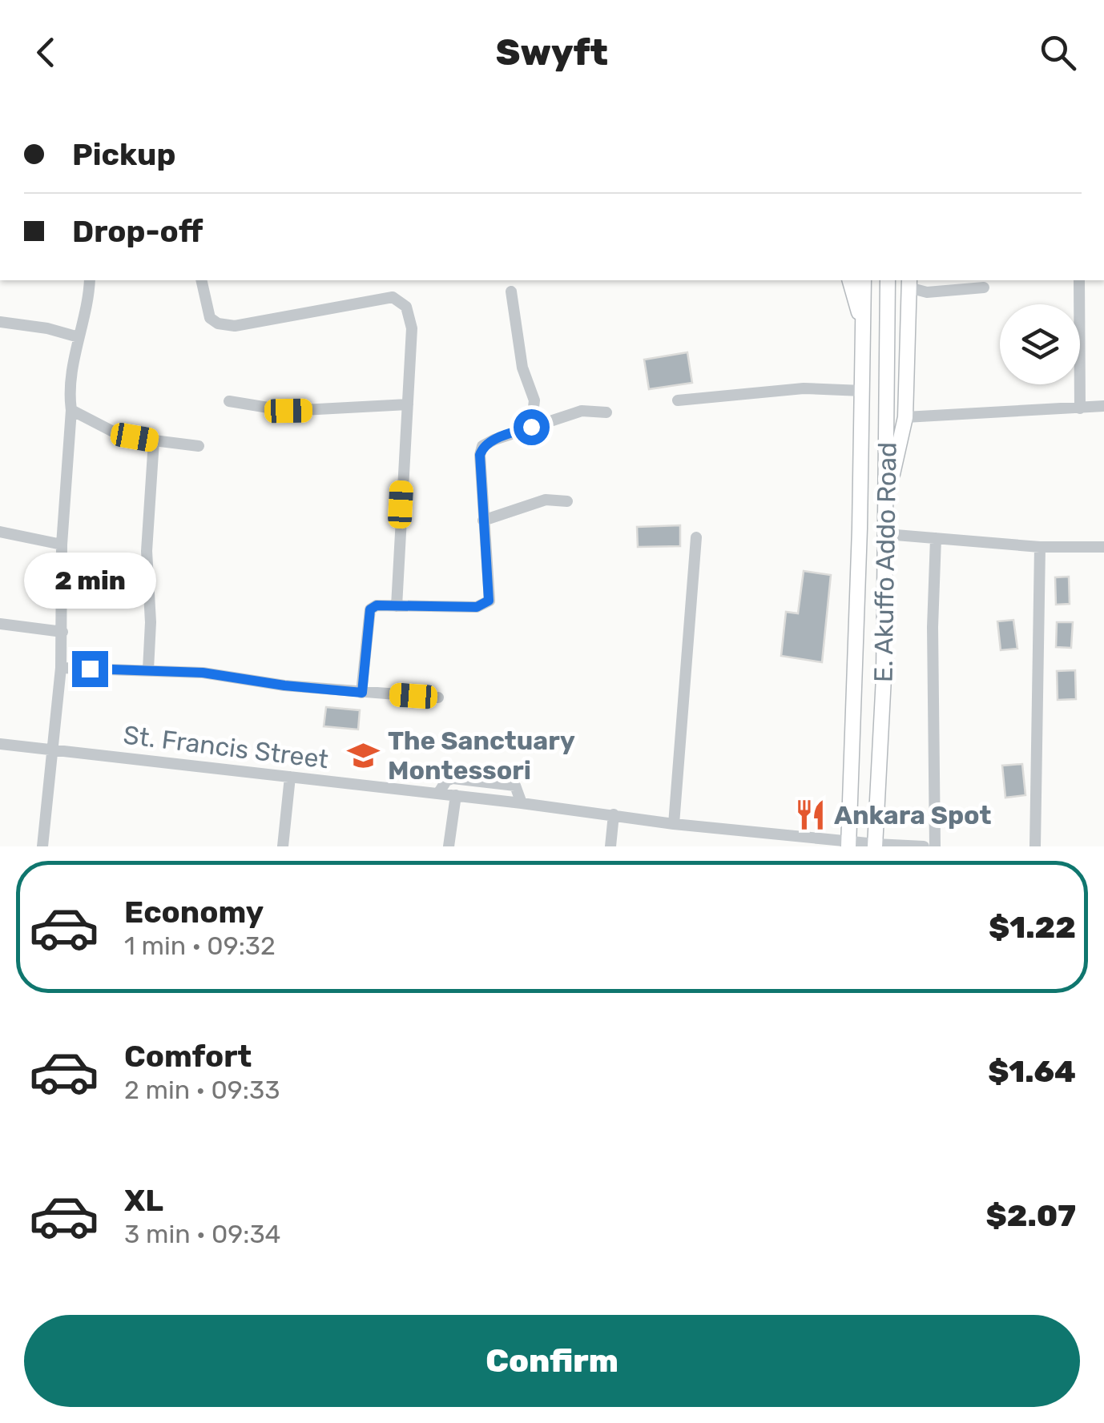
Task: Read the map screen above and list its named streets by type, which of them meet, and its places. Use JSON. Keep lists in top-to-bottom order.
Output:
{
  "streets": {
    "main road": ["E. Akuffo Addo Road"],
    "street": ["St. Francis Street"]
  },
  "crossings": [
    ["E. Akuffo Addo Road", "St. Francis Street"]
  ],
  "places": {
    "school or university": ["The Sanctuary Montessori"],
    "restaurant": ["Ankara Spot"]
  },
  "page": {
    "header": "Swyft",
    "banner": ["Pickup", "Drop-off"],
    "bubble": "2 min",
    "list": [
      {
        "name": "Economy",
        "note": "1 min · 09:32",
        "value": "$1.22"
      },
      {
        "name": "Comfort",
        "note": "2 min · 09:33",
        "value": "$1.64"
      },
      {
        "name": "XL",
        "note": "3 min · 09:34",
        "value": "$2.07"
      }
    ],
    "buttons": "Confirm"
  }
}
